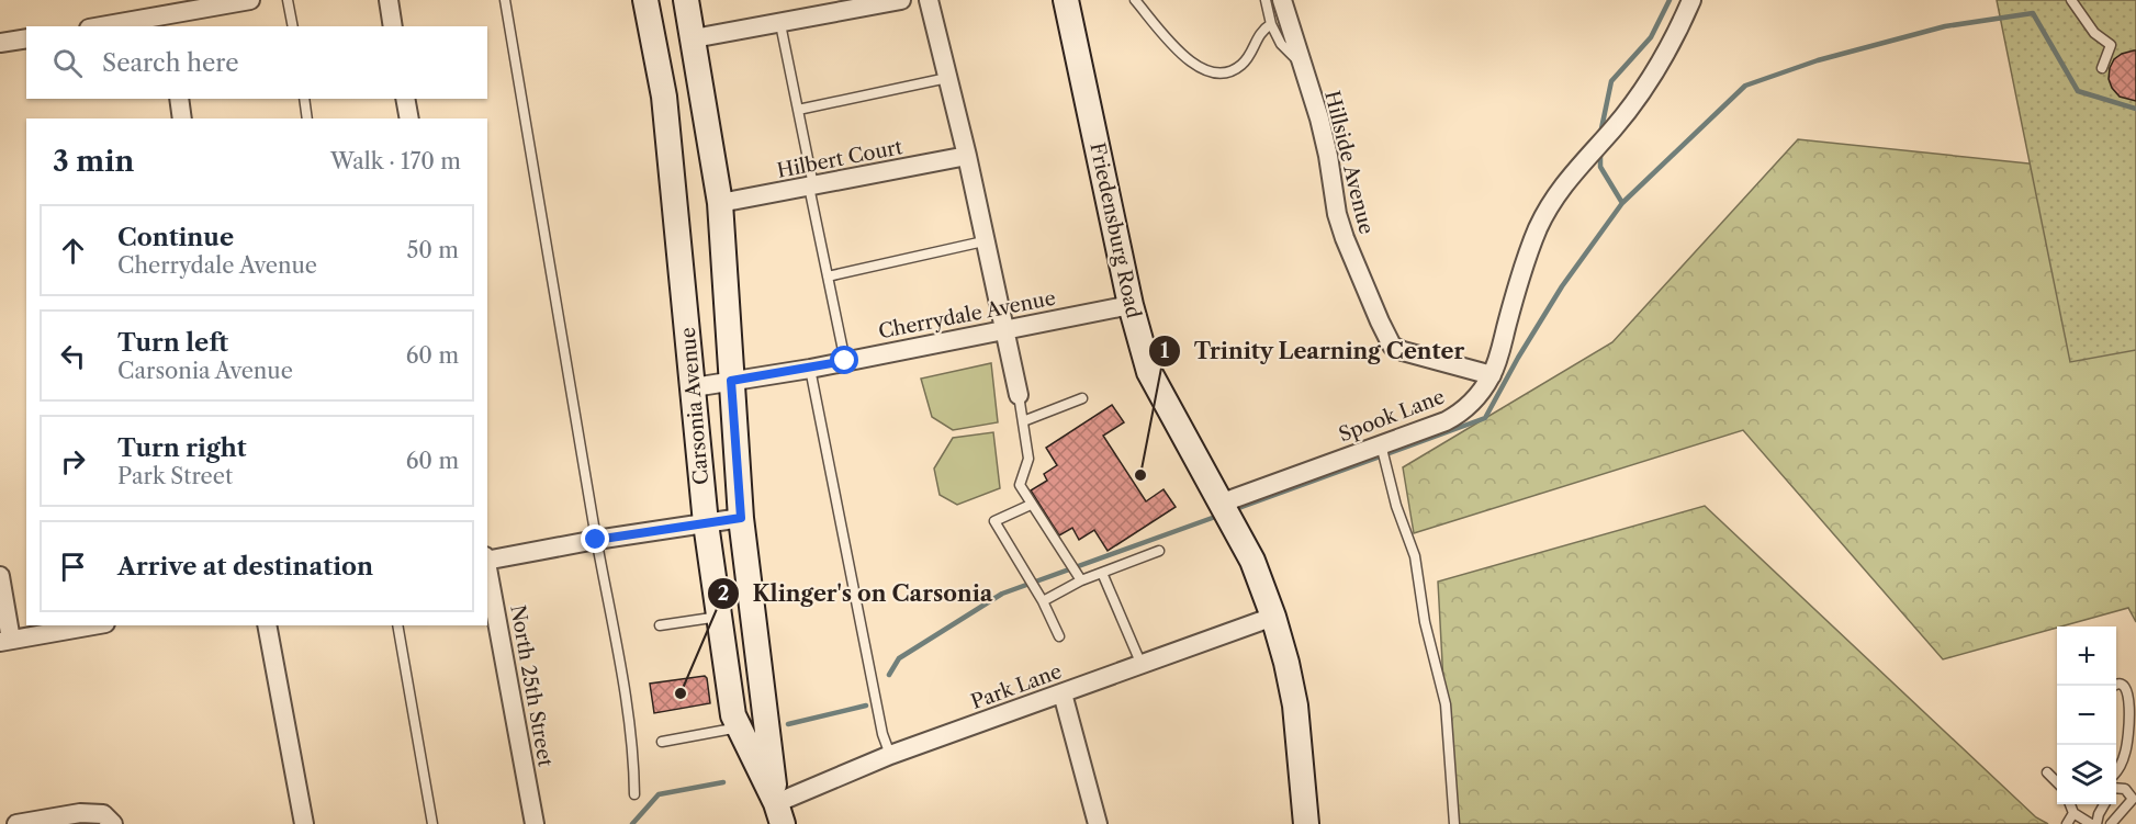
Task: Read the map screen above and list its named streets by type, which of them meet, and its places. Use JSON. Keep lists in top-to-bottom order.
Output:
{
  "streets": {
    "street": [
      "Hilbert Court",
      "Hillside Avenue",
      "Friedensburg Road",
      "Cherrydale Avenue",
      "Carsonia Avenue",
      "Spook Lane",
      "North 25th Street",
      "Park Lane"
    ]
  },
  "crossings": [
    ["Hilbert Court", "Carsonia Avenue"],
    ["Hillside Avenue", "Spook Lane"],
    ["Friedensburg Road", "Cherrydale Avenue"],
    ["Friedensburg Road", "Spook Lane"],
    ["Friedensburg Road", "Park Lane"],
    ["Cherrydale Avenue", "Carsonia Avenue"],
    ["Carsonia Avenue", "Park Lane"]
  ],
  "places": ["Trinity Learning Center", "Klinger's on Carsonia"],
  "page": {
    "search": "Search here",
    "heading": ["3 min", "Walk · 170 m"],
    "list": [
      ["Continue", "Cherrydale Avenue", "50 m"],
      ["Turn left", "Carsonia Avenue", "60 m"],
      ["Turn right", "Park Street", "60 m"],
      "Arrive at destination"
    ],
    "map_buttons": ["+", "−"]
  }
}
